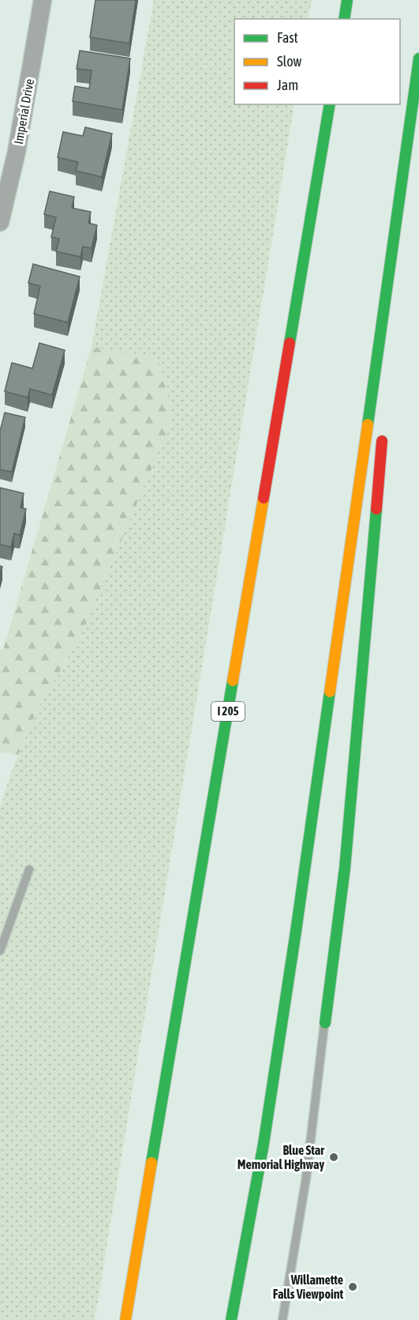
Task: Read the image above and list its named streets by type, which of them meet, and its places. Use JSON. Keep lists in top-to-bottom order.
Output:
{
  "streets": {
    "highway": ["I 205"],
    "street": ["Imperial Drive"]
  },
  "places": ["Blue Star Memorial Highway", "Willamette Falls Viewpoint"],
  "legend": ["Fast", "Slow", "Jam"]
}
